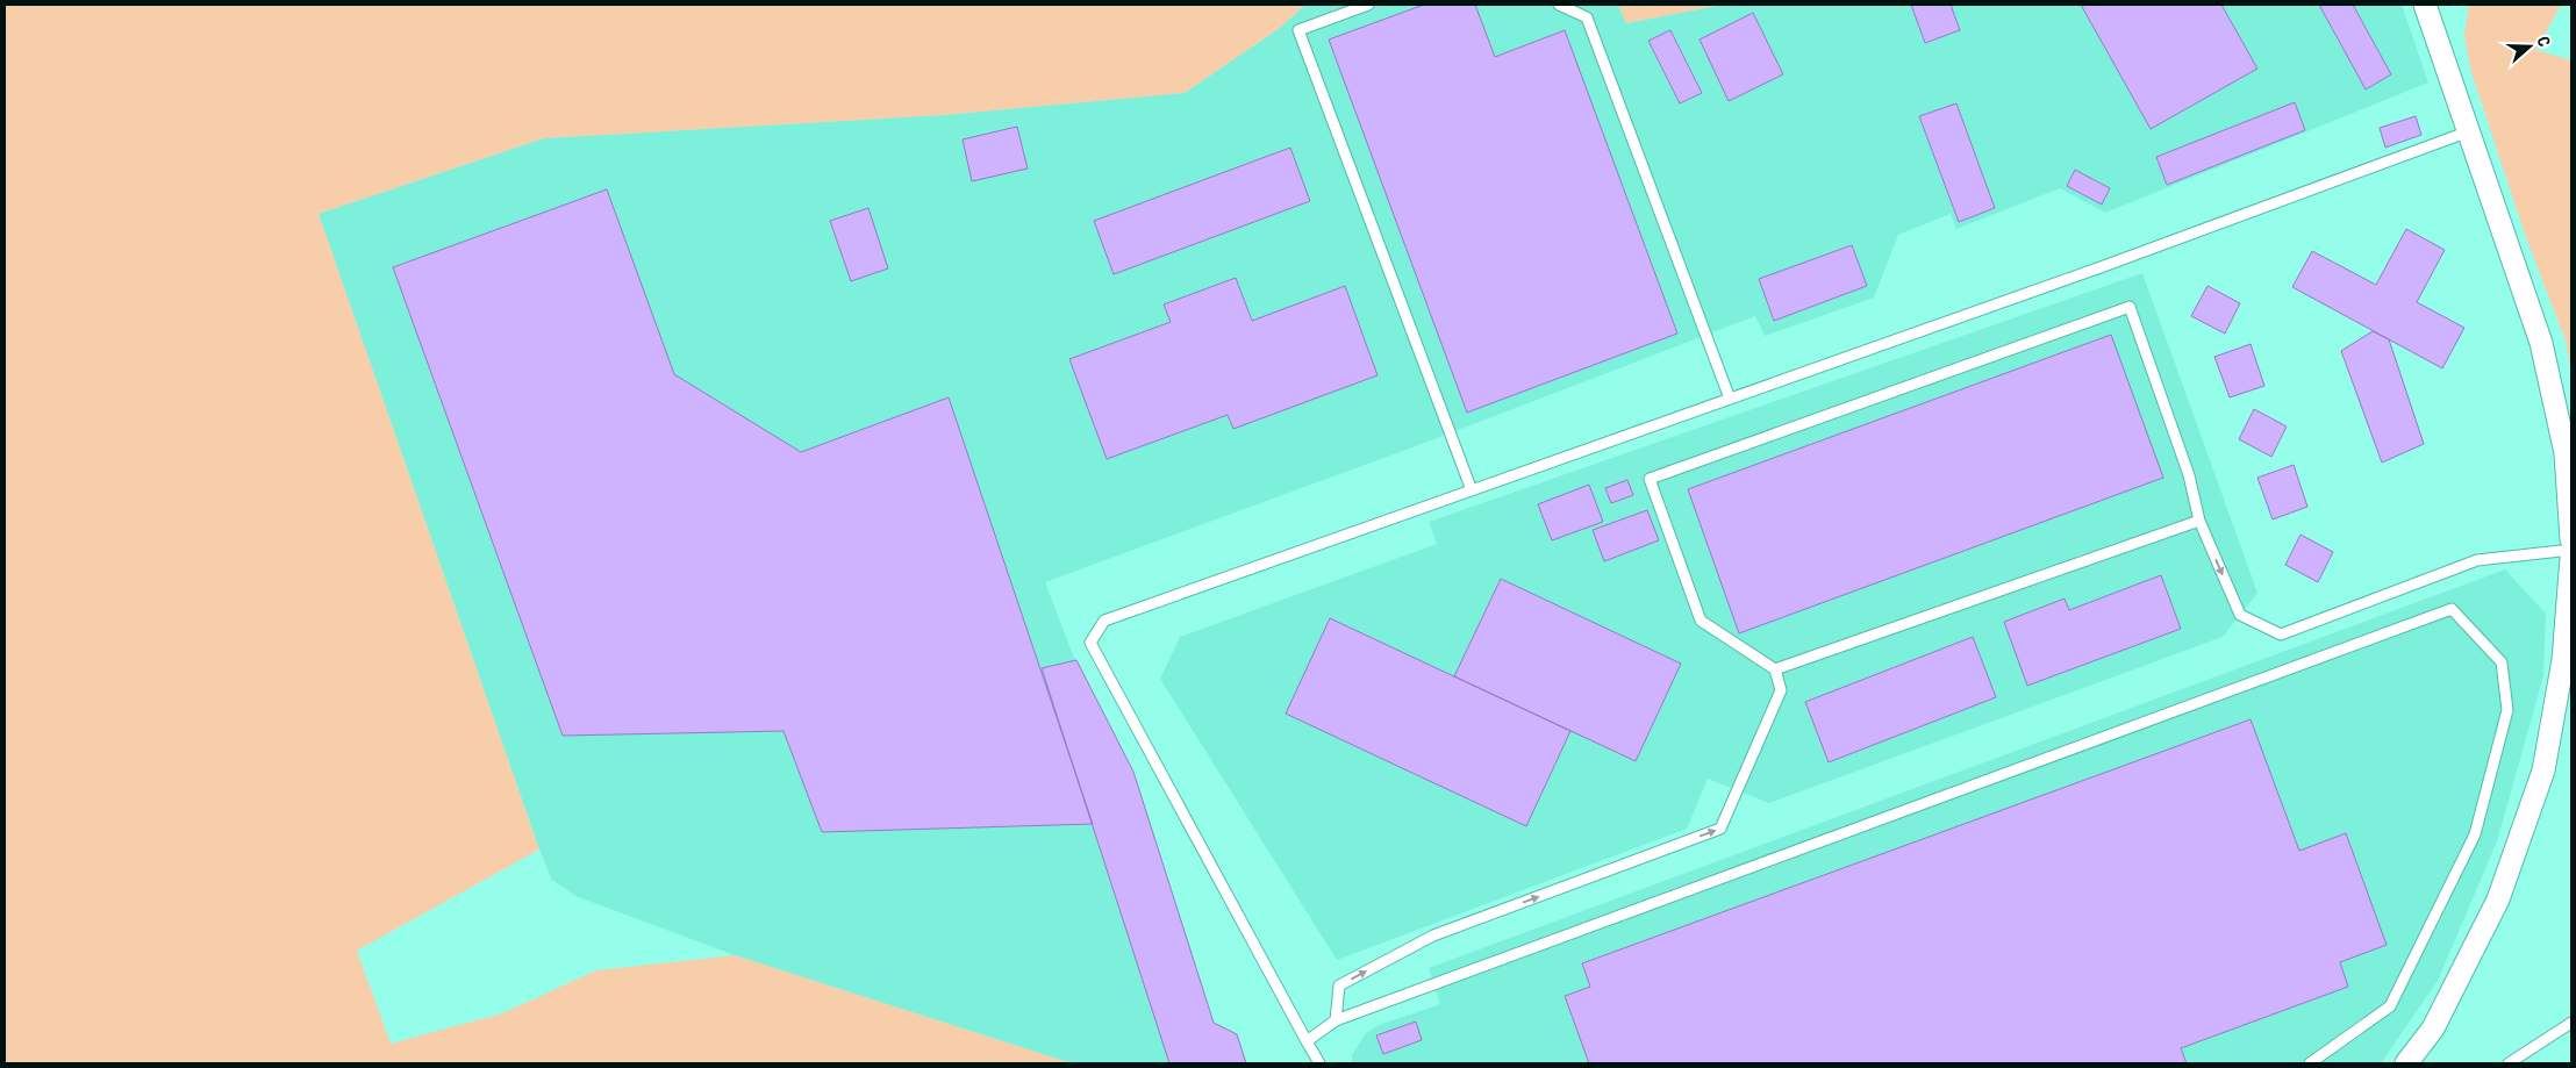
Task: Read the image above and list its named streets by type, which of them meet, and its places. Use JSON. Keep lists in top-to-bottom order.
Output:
{
  "north": "right"
}
